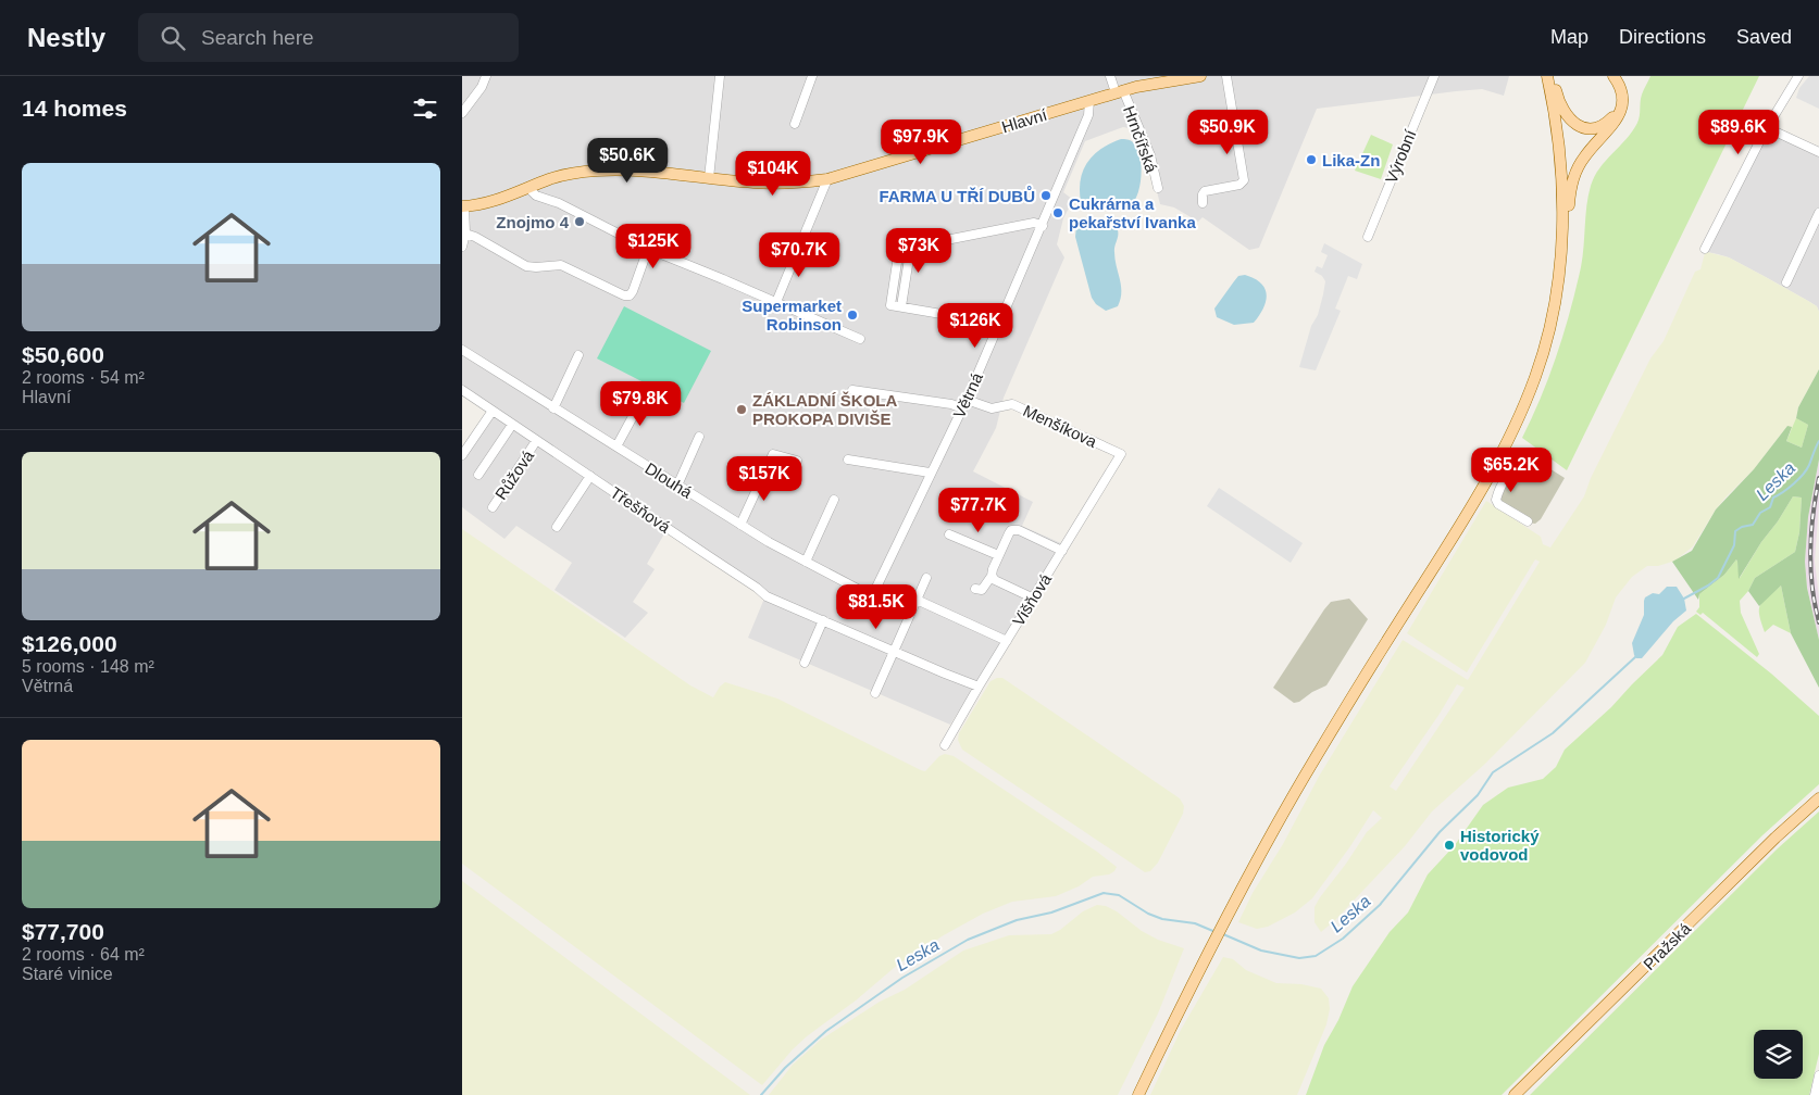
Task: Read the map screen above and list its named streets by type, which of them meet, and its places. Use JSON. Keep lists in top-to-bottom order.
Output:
{
  "streets": {
    "main road": ["Hlavní", "Pražská"],
    "street": [
      "Hrnčířská",
      "Výrobní",
      "Větrná",
      "Menšíkova",
      "Růžová",
      "Dlouhá",
      "Třešňová",
      "Višňová"
    ]
  },
  "crossings": [
    ["Hlavní", "Hrnčířská"],
    ["Hlavní", "Větrná"],
    ["Větrná", "Menšíkova"],
    ["Větrná", "Dlouhá"],
    ["Menšíkova", "Višňová"],
    ["Růžová", "Třešňová"],
    ["Třešňová", "Višňová"]
  ],
  "water": ["Leska"],
  "places": [
    "Lika-Zn",
    "FARMA U TŘÍ DUBŮ",
    "Cukrárna a pekařství Ivanka",
    "Znojmo 4",
    "Supermarket Robinson",
    "ZÁKLADNÍ ŠKOLA PROKOPA DIVIŠE",
    "Historický vodovod"
  ],
  "page": {
    "header": "Nestly",
    "search": "Search here",
    "nav": ["Map", "Directions", "Saved"],
    "heading": "14 homes",
    "price": [
      "$50.9K",
      "$89.6K",
      "$97.9K",
      "$50.6K",
      "$104K",
      "$125K",
      "$73K",
      "$70.7K",
      "$126K",
      "$79.8K",
      "$65.2K",
      "$157K",
      "$77.7K",
      "$81.5K"
    ],
    "list": [
      {
        "name": "$50,600",
        "note": "2 rooms · 54 m² · Hlavní"
      },
      {
        "name": "$126,000",
        "note": "5 rooms · 148 m² · Větrná"
      },
      {
        "name": "$77,700",
        "note": "2 rooms · 64 m² · Staré vinice"
      }
    ]
  }
}
